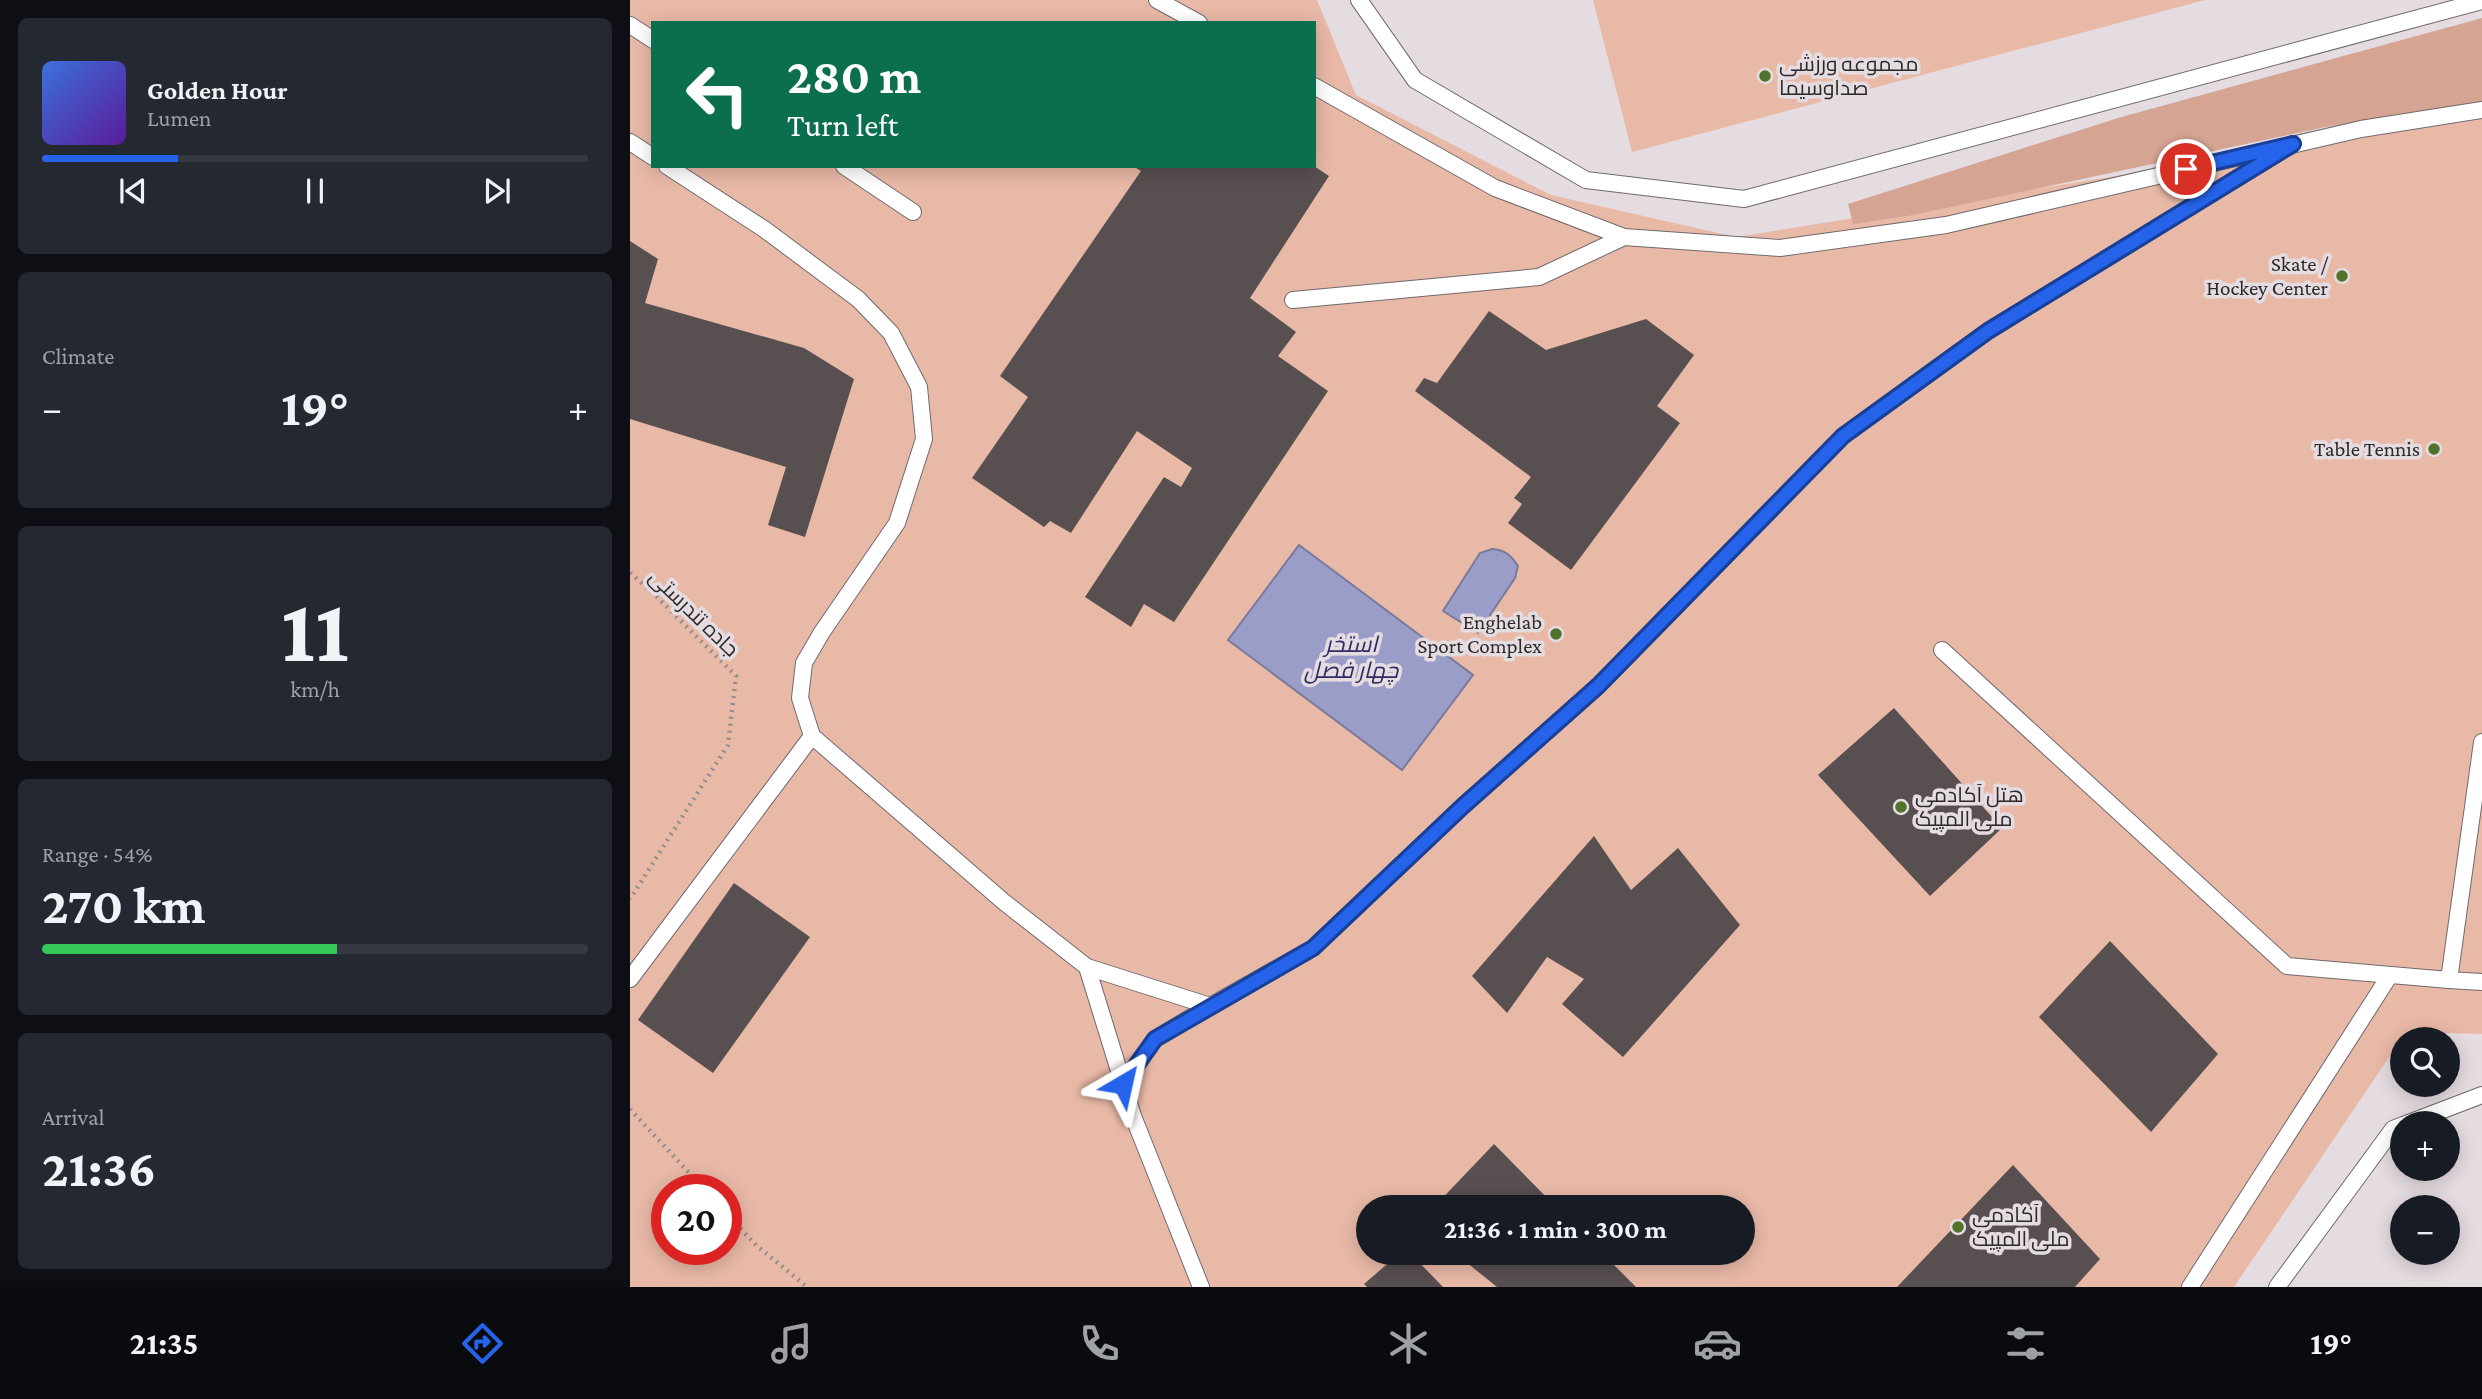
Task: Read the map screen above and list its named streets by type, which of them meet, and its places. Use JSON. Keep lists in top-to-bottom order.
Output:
{
  "streets": {
    "path": ["جاده تندرستی"]
  },
  "water": ["استخر چهار فصل"],
  "places": [
    "مجموعه ورزشی صداوسیما",
    "Skate / Hockey Center",
    "Table Tennis",
    "Enghelab Sport Complex",
    "هتل آکادمی ملی المپیک",
    "آکادمی ملی المپیک"
  ],
  "page": {
    "turn": ["280 m", "Turn left"],
    "song": ["Golden Hour", "Lumen"],
    "tile": [
      "Climate",
      ["11", "km/h"],
      ["Range · 54%", "270 km"],
      ["Arrival", "21:36"]
    ],
    "heat": ["−", "19°", "+"],
    "map_buttons": ["+", "−"],
    "limit": "20",
    "trip": "21:36 · 1 min · 300 m",
    "tabs": ["21:35", "19°"]
  }
}
